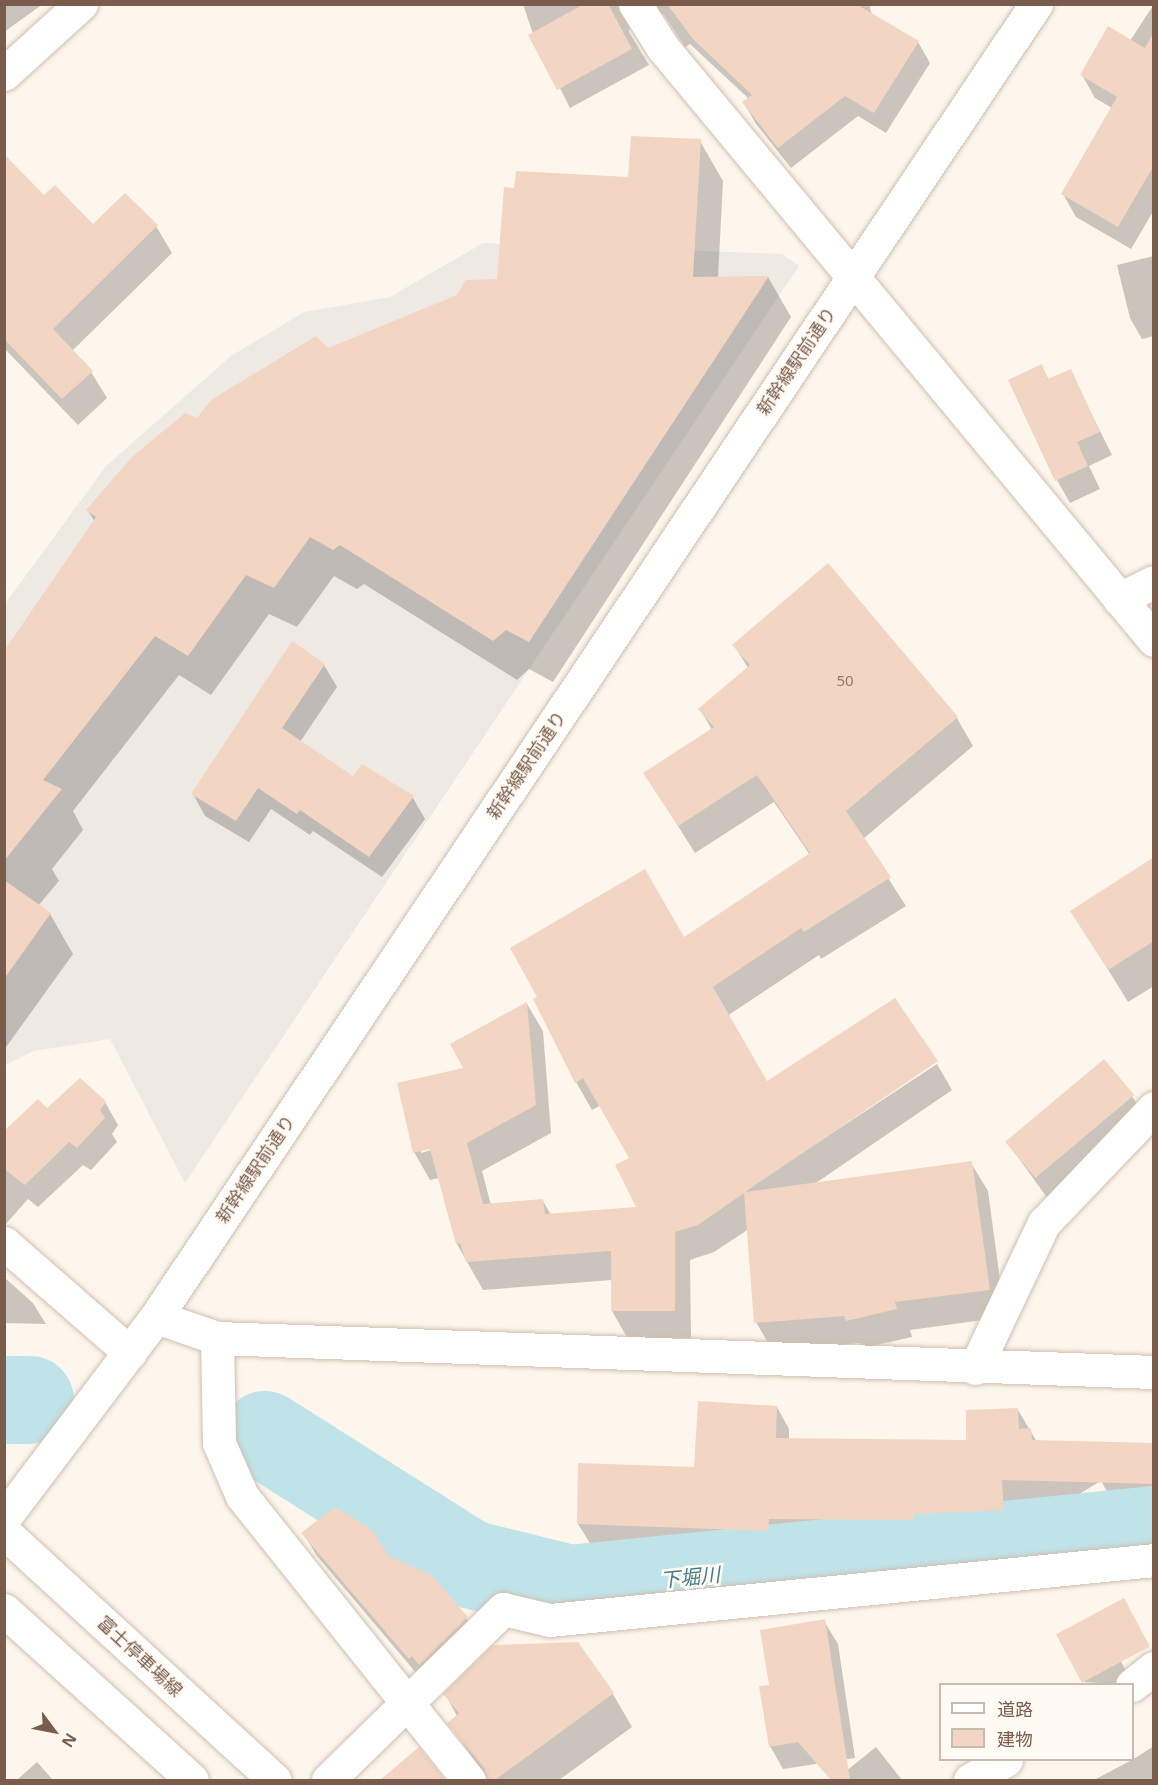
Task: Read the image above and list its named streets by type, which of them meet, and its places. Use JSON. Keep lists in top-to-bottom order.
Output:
{
  "streets": {
    "street": ["新幹線駅前通り", "富士停車場線"]
  },
  "water": ["下堀川"],
  "house_numbers": ["50"],
  "legend": ["道路", "建物"],
  "north": "bottom right"
}
